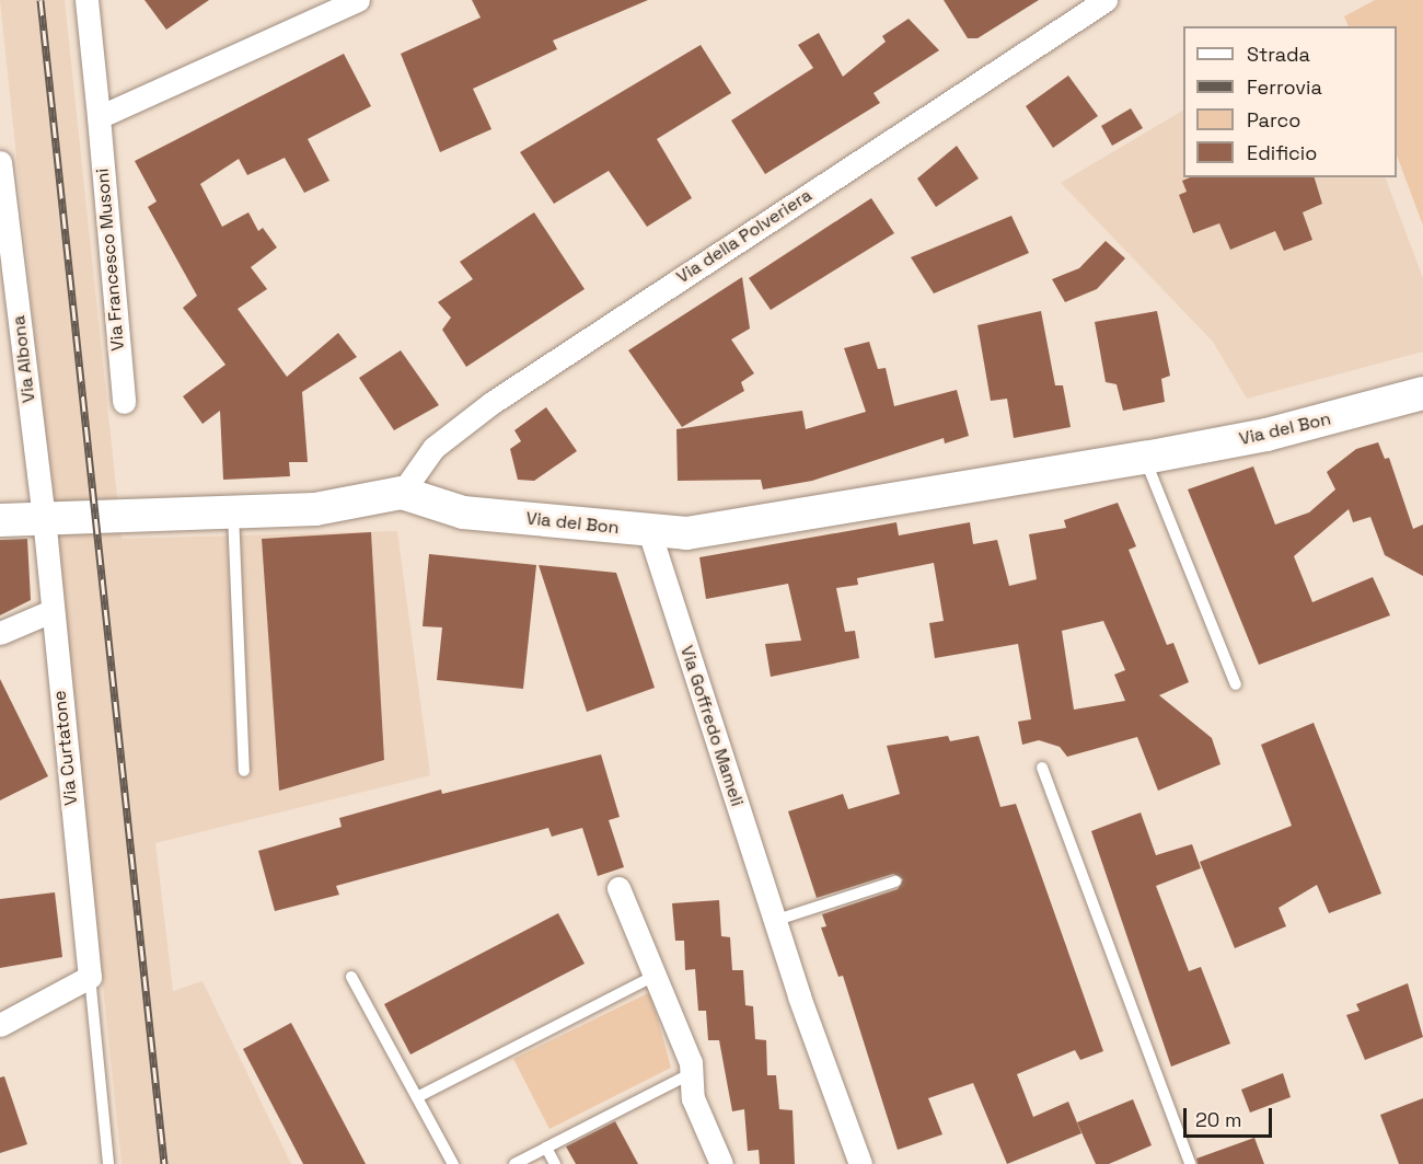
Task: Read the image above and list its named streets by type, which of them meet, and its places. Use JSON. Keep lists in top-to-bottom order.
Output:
{
  "streets": {
    "street": [
      "Via della Polveriera",
      "Via Francesco Musoni",
      "Via Albona",
      "Via del Bon",
      "Via Goffredo Mameli",
      "Via Curtatone"
    ]
  },
  "crossings": [
    ["Via della Polveriera", "Via del Bon"],
    ["Via Albona", "Via Curtatone"],
    ["Via del Bon", "Via Goffredo Mameli"]
  ],
  "legend": [
    "Strada",
    "Ferrovia",
    "Parco",
    "Edificio"
  ],
  "scale_bar": "20 m"
}
